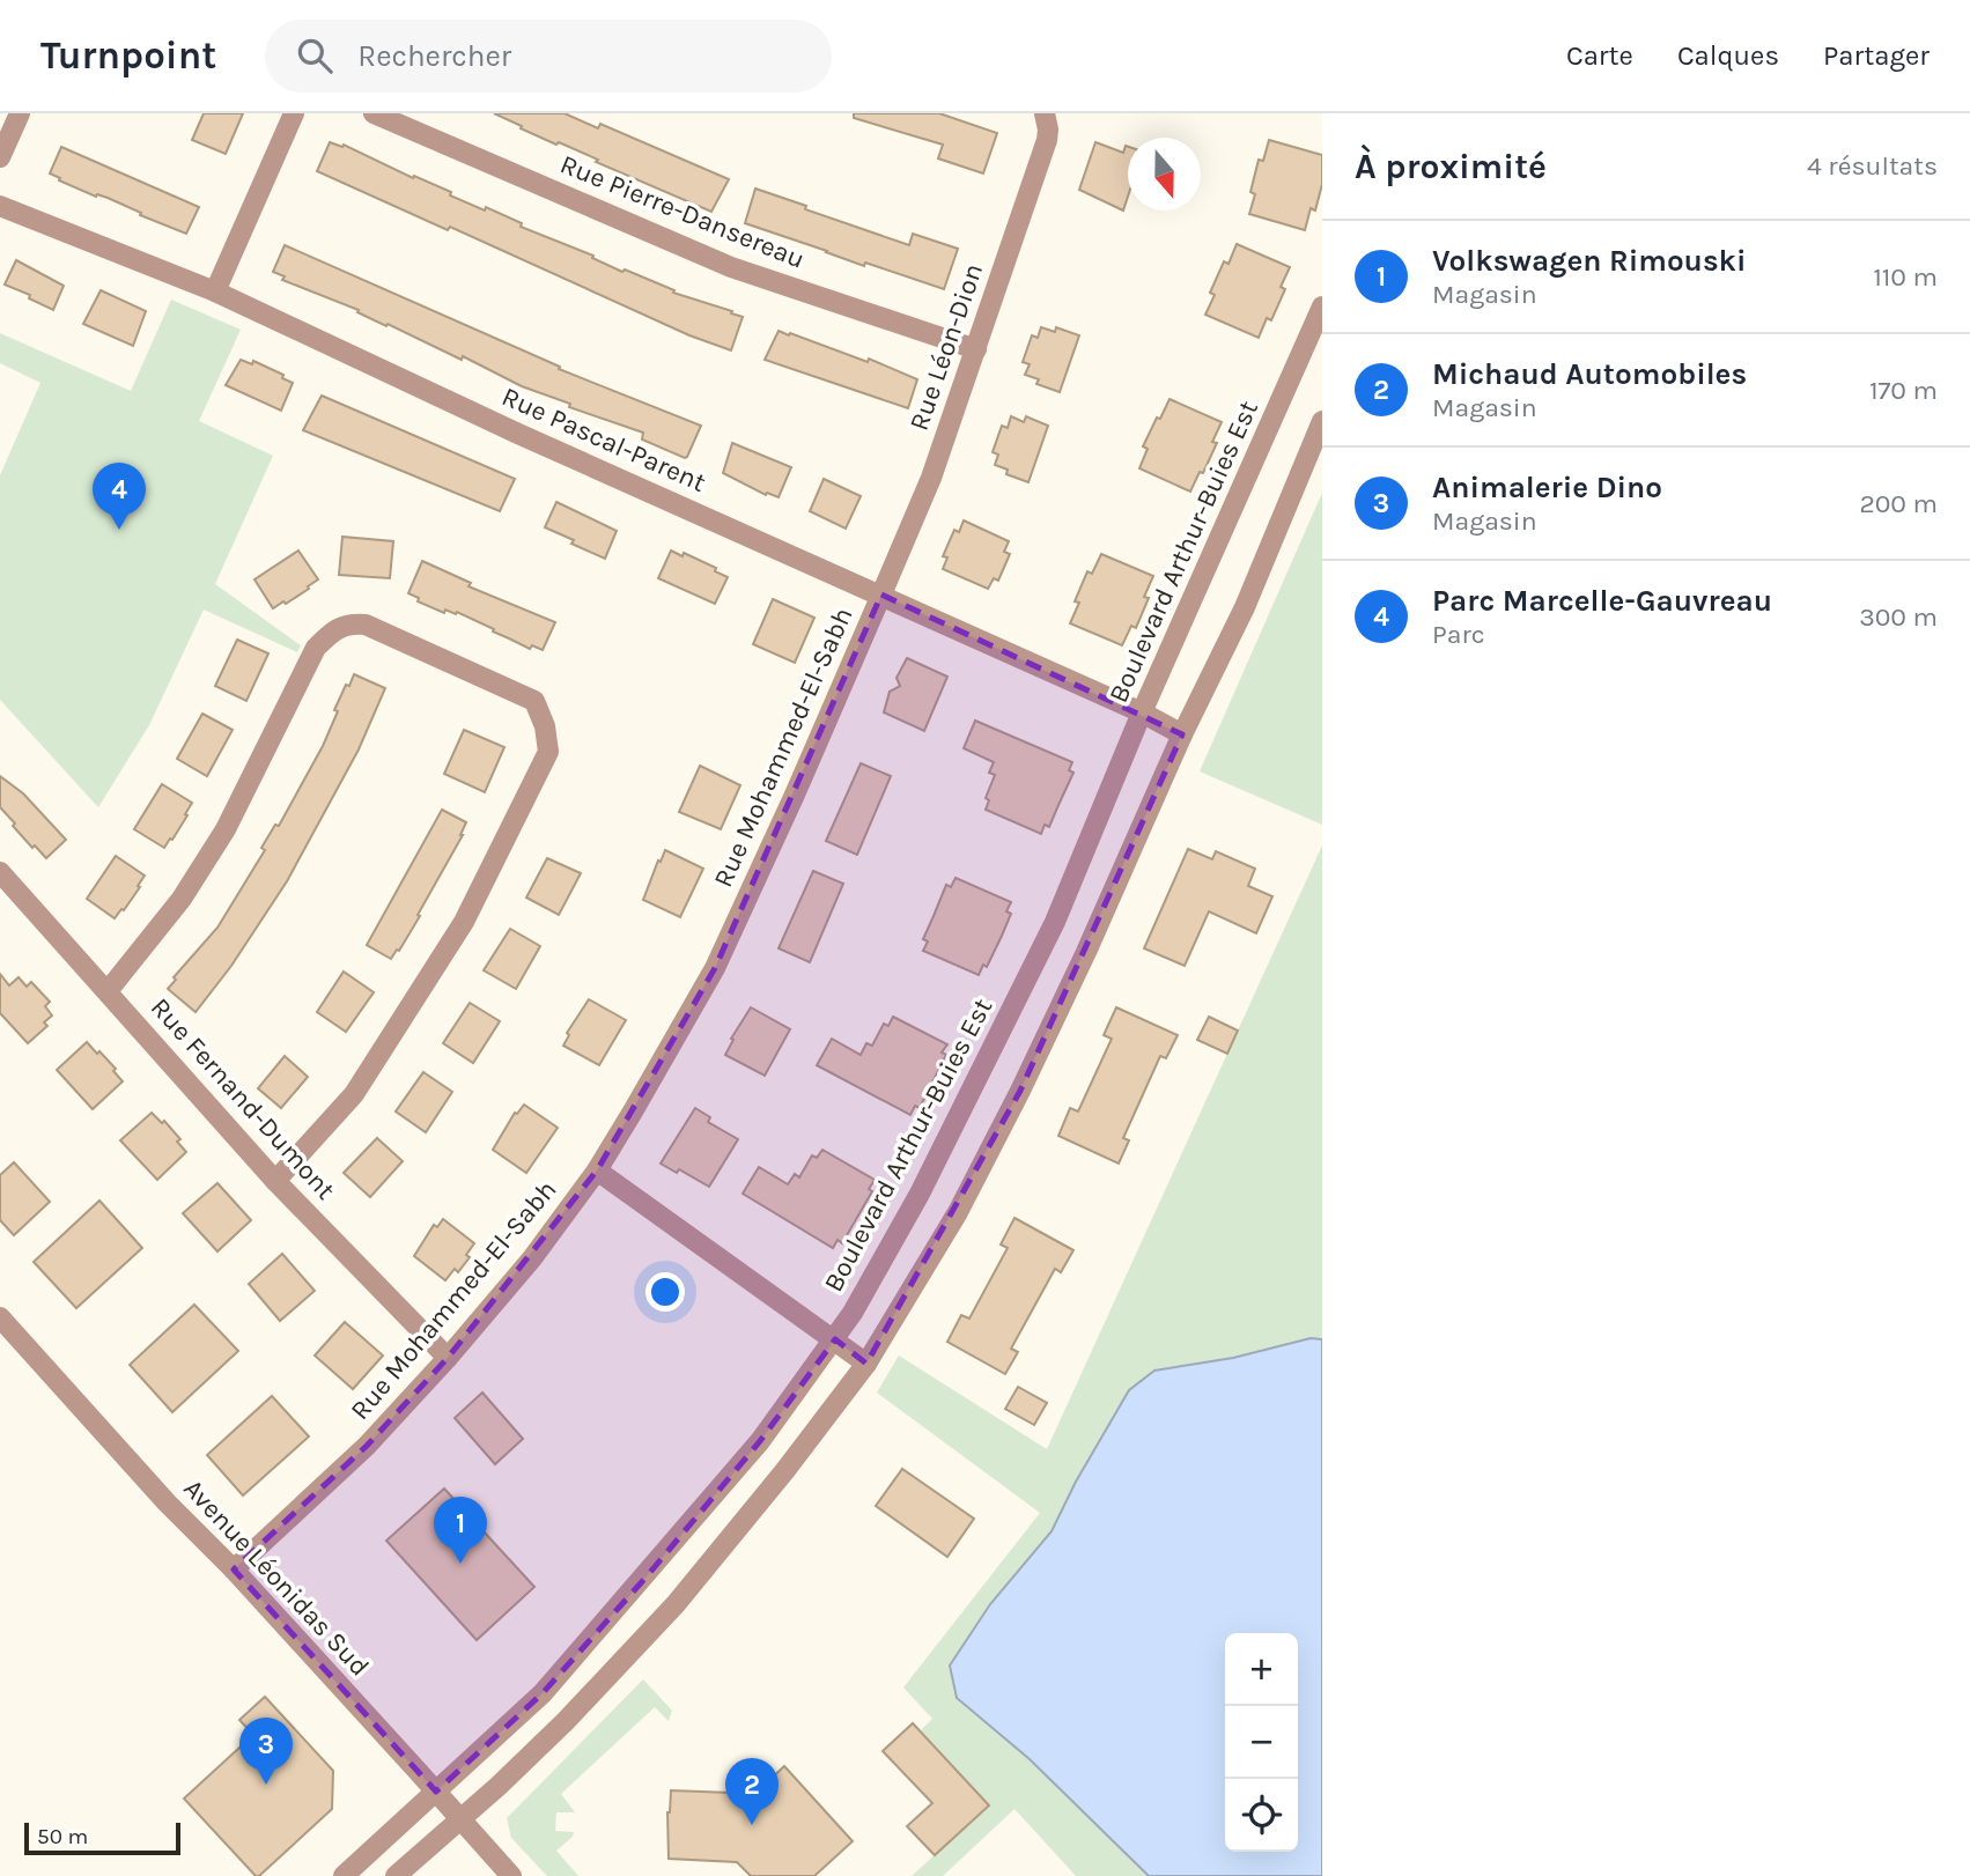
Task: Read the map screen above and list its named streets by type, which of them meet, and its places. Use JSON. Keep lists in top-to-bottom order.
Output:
{
  "streets": {
    "street": [
      "Rue Pierre-Dansereau",
      "Rue Léon-Dion",
      "Rue Pascal-Parent",
      "Boulevard Arthur-Buies Est",
      "Rue Mohammed-El-Sabh",
      "Rue Fernand-Dumont",
      "Avenue Léonidas Sud"
    ]
  },
  "crossings": [
    ["Rue Pierre-Dansereau", "Rue Léon-Dion"],
    ["Rue Léon-Dion", "Rue Pascal-Parent"],
    ["Rue Léon-Dion", "Rue Mohammed-El-Sabh"],
    ["Rue Pascal-Parent", "Boulevard Arthur-Buies Est"],
    ["Rue Pascal-Parent", "Rue Mohammed-El-Sabh"],
    ["Boulevard Arthur-Buies Est", "Avenue Léonidas Sud"],
    ["Rue Mohammed-El-Sabh", "Rue Fernand-Dumont"],
    ["Rue Mohammed-El-Sabh", "Avenue Léonidas Sud"]
  ],
  "scale_bar": "50 m",
  "north": "bottom",
  "page": {
    "header": "Turnpoint",
    "search": "Rechercher",
    "nav": ["Carte", "Calques", "Partager"],
    "heading": ["À proximité", "4 résultats"],
    "list": [
      {
        "mark": "1",
        "name": "Volkswagen Rimouski",
        "note": "Magasin",
        "value": "110 m"
      },
      {
        "mark": "2",
        "name": "Michaud Automobiles",
        "note": "Magasin",
        "value": "170 m"
      },
      {
        "mark": "3",
        "name": "Animalerie Dino",
        "note": "Magasin",
        "value": "200 m"
      },
      {
        "mark": "4",
        "name": "Parc Marcelle-Gauvreau",
        "note": "Parc",
        "value": "300 m"
      }
    ],
    "pins": [
      "4",
      "1",
      "3",
      "2"
    ],
    "map_buttons": ["+", "−"],
    "scale": "50 m"
  }
}
